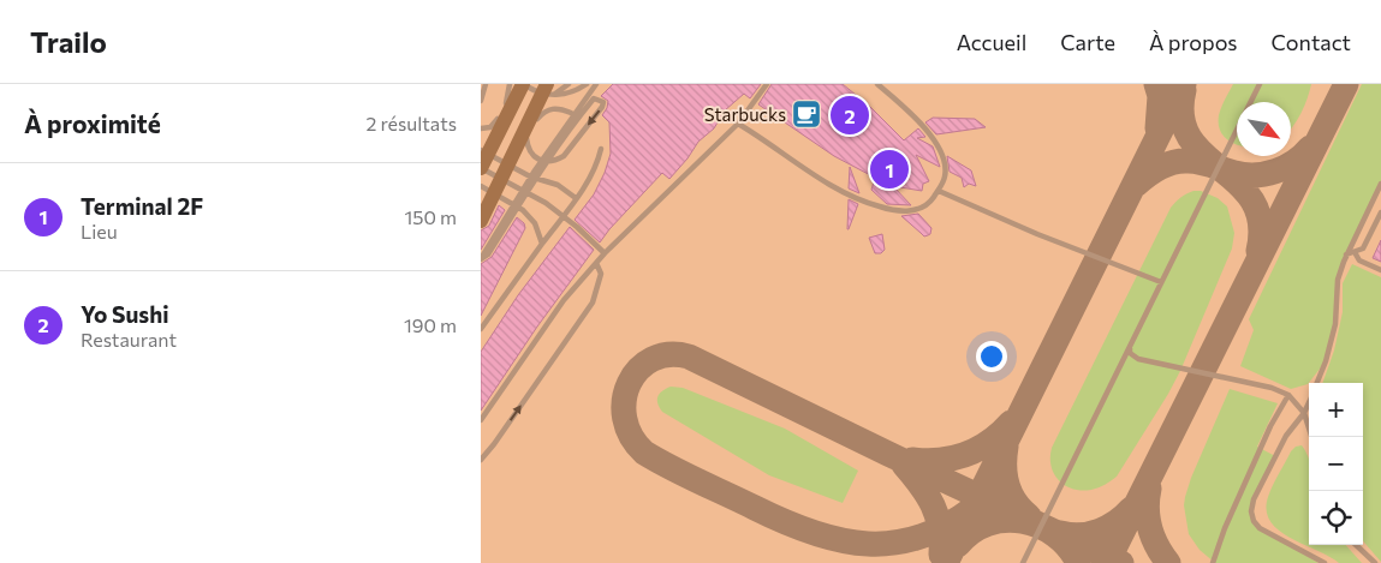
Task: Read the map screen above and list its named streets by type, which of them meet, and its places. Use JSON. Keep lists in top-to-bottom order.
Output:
{
  "places": {
    "cafe": ["Starbucks"]
  },
  "north": "bottom right",
  "page": {
    "header": "Trailo",
    "nav": [
      "Accueil",
      "Carte",
      "À propos",
      "Contact"
    ],
    "heading": ["À proximité", "2 résultats"],
    "pins": ["2", "1"],
    "list": [
      {
        "mark": "1",
        "name": "Terminal 2F",
        "note": "Lieu",
        "value": "150 m"
      },
      {
        "mark": "2",
        "name": "Yo Sushi",
        "note": "Restaurant",
        "value": "190 m"
      }
    ],
    "map_buttons": ["+", "−"]
  }
}
